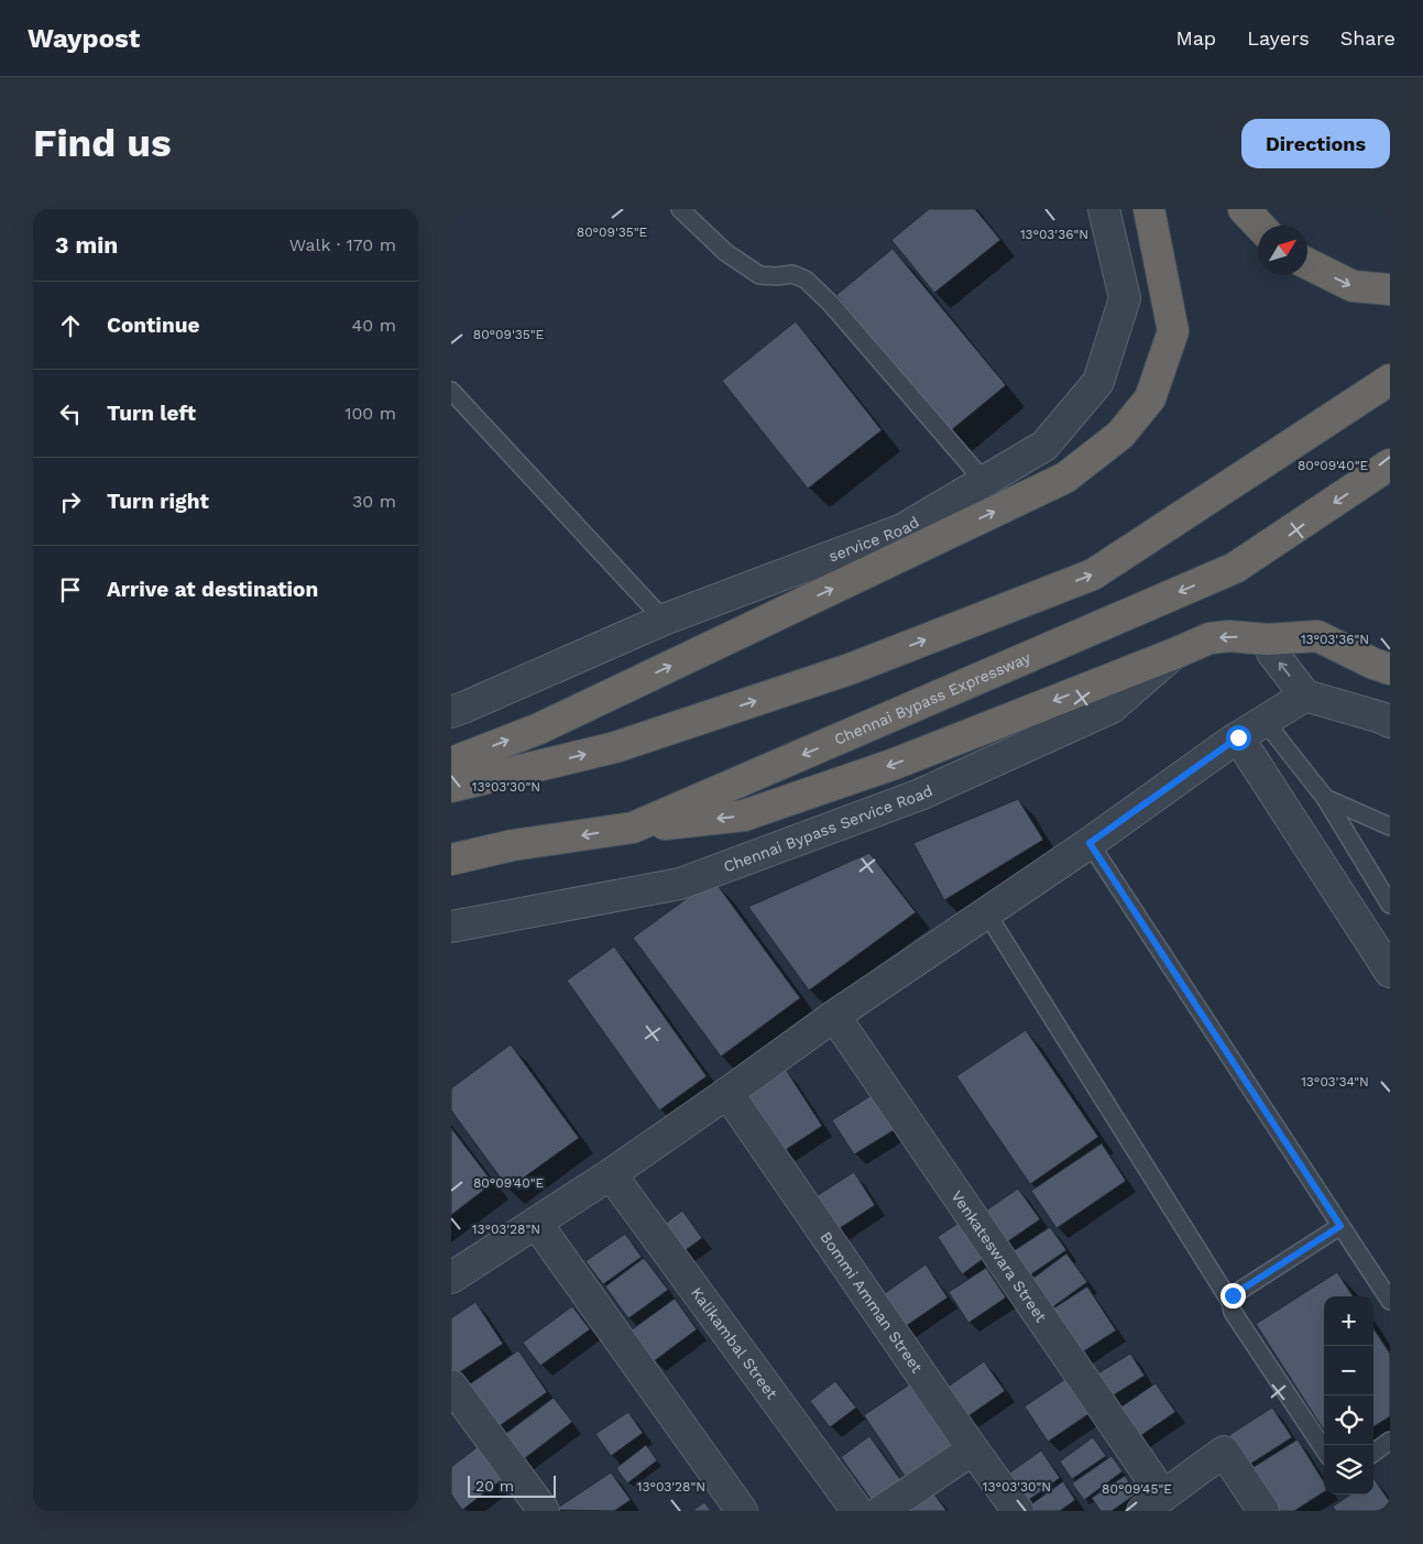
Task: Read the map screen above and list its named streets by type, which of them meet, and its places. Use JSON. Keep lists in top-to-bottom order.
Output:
{
  "streets": {
    "highway": ["Chennai Bypass Expressway"],
    "street": [
      "service Road",
      "Chennai Bypass Service Road",
      "Venkateswara Street",
      "Bommi Amman Street",
      "Kalikambal Street"
    ]
  },
  "scale_bar": "20 m",
  "north": "top right",
  "page": {
    "header": "Waypost",
    "nav": ["Map", "Layers", "Share"],
    "buttons": "Directions",
    "title": "Find us",
    "heading": ["3 min", "Walk · 170 m"],
    "list": [
      ["Continue", "40 m"],
      ["Turn left", "100 m"],
      ["Turn right", "30 m"],
      "Arrive at destination"
    ],
    "map_buttons": ["+", "−"],
    "scale": "20 m"
  },
  "coordinates": [
    "80°09'35\"E",
    "13°03'36\"N",
    "80°09'40\"E",
    "13°03'30\"N",
    "13°03'34\"N",
    "13°03'28\"N",
    "80°09'45\"E"
  ]
}
